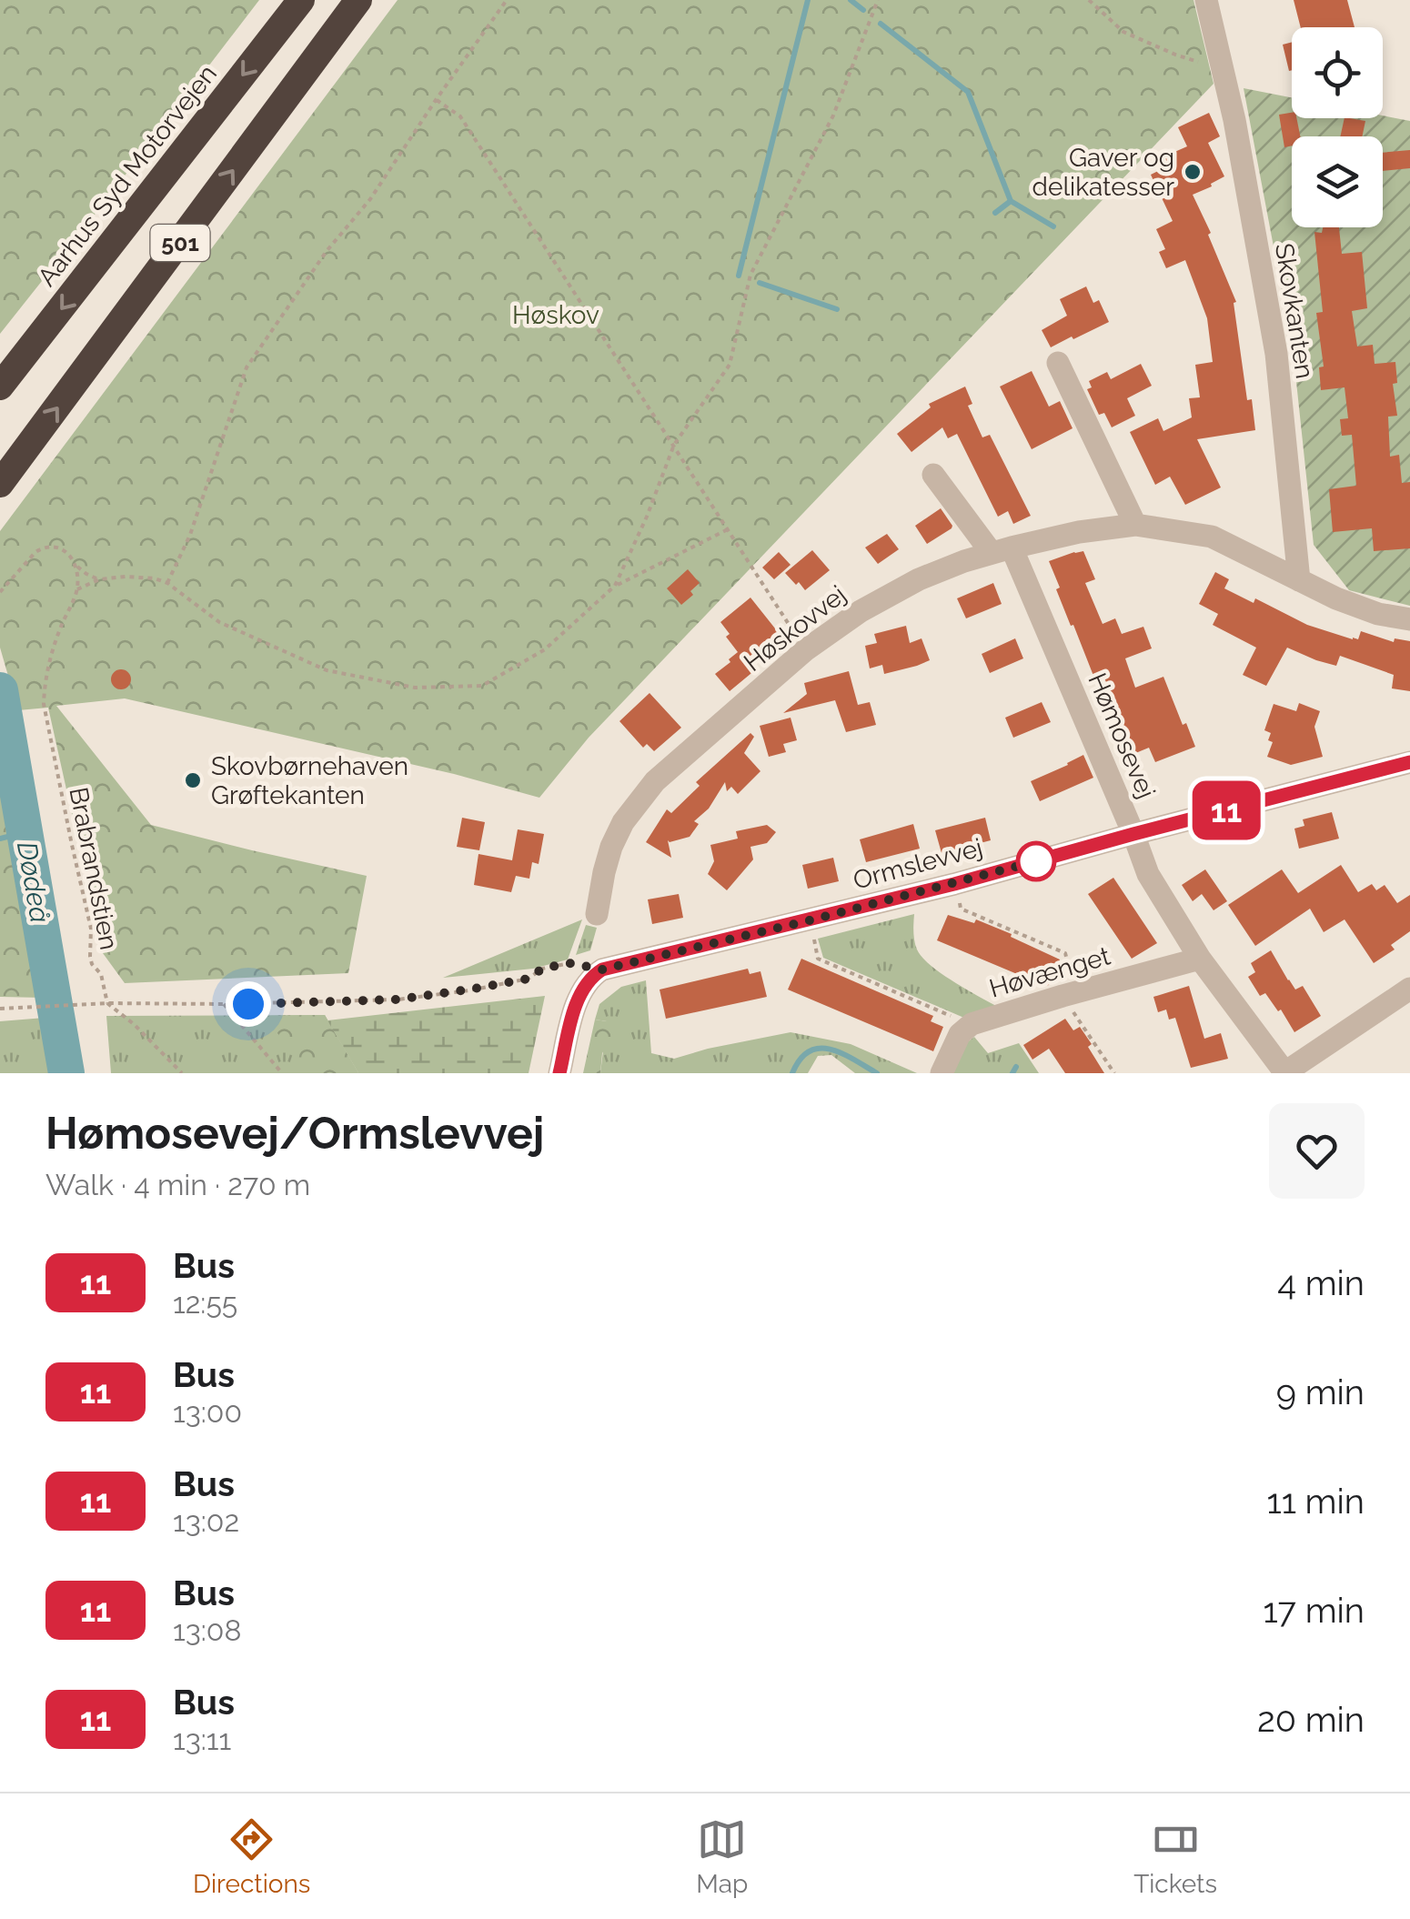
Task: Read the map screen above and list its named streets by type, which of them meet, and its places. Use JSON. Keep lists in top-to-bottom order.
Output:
{
  "streets": {
    "highway": ["Aarhus Syd Motorvejen", "501"],
    "street": [
      "Skovkanten",
      "Høskovvej",
      "Hømosevej",
      "Ormslevvej",
      "Høvænget"
    ],
    "path": ["Brabrandstien"]
  },
  "crossings": [
    ["Skovkanten", "Høskovvej"],
    ["Høskovvej", "Hømosevej"],
    ["Hømosevej", "Ormslevvej"],
    ["Hømosevej", "Høvænget"]
  ],
  "water": ["Dødeå"],
  "parks": ["Høskov"],
  "places": ["Gaver og delikatesser", "Skovbørnehaven Grøftekanten"],
  "lines": ["bus line 11"],
  "page": {
    "on_map": "11",
    "heading": ["Hømosevej/Ormslevvej", "Walk · 4 min · 270 m"],
    "list": [
      {
        "mark": "11",
        "name": "Bus",
        "note": "12:55",
        "value": "4 min"
      },
      {
        "mark": "11",
        "name": "Bus",
        "note": "13:00",
        "value": "9 min"
      },
      {
        "mark": "11",
        "name": "Bus",
        "note": "13:02",
        "value": "11 min"
      },
      {
        "mark": "11",
        "name": "Bus",
        "note": "13:08",
        "value": "17 min"
      },
      {
        "mark": "11",
        "name": "Bus",
        "note": "13:11",
        "value": "20 min"
      }
    ],
    "tabs": ["Directions", "Map", "Tickets"]
  }
}
